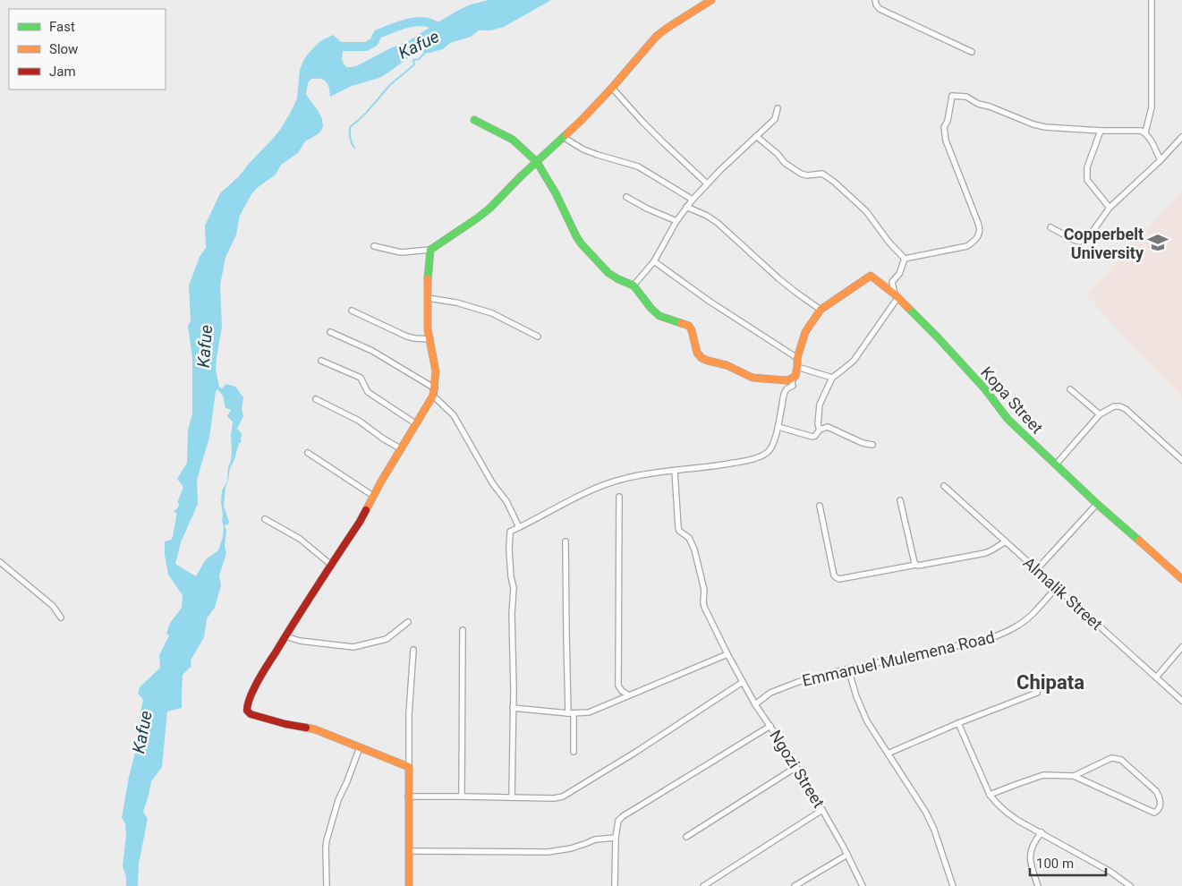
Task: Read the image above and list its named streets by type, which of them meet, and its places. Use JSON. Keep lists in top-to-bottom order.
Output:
{
  "streets": {
    "street": [
      "Kopa Street",
      "Almalik Street",
      "Emmanuel Mulemena Road",
      "Ngozi Street"
    ]
  },
  "crossings": [
    ["Almalik Street", "Emmanuel Mulemena Road"],
    ["Emmanuel Mulemena Road", "Ngozi Street"]
  ],
  "districts": ["Chipata"],
  "water": ["Kafue"],
  "places": {
    "school or university": ["Copperbelt University"]
  },
  "legend": ["Fast", "Slow", "Jam"],
  "scale_bar": "100 m"
}
